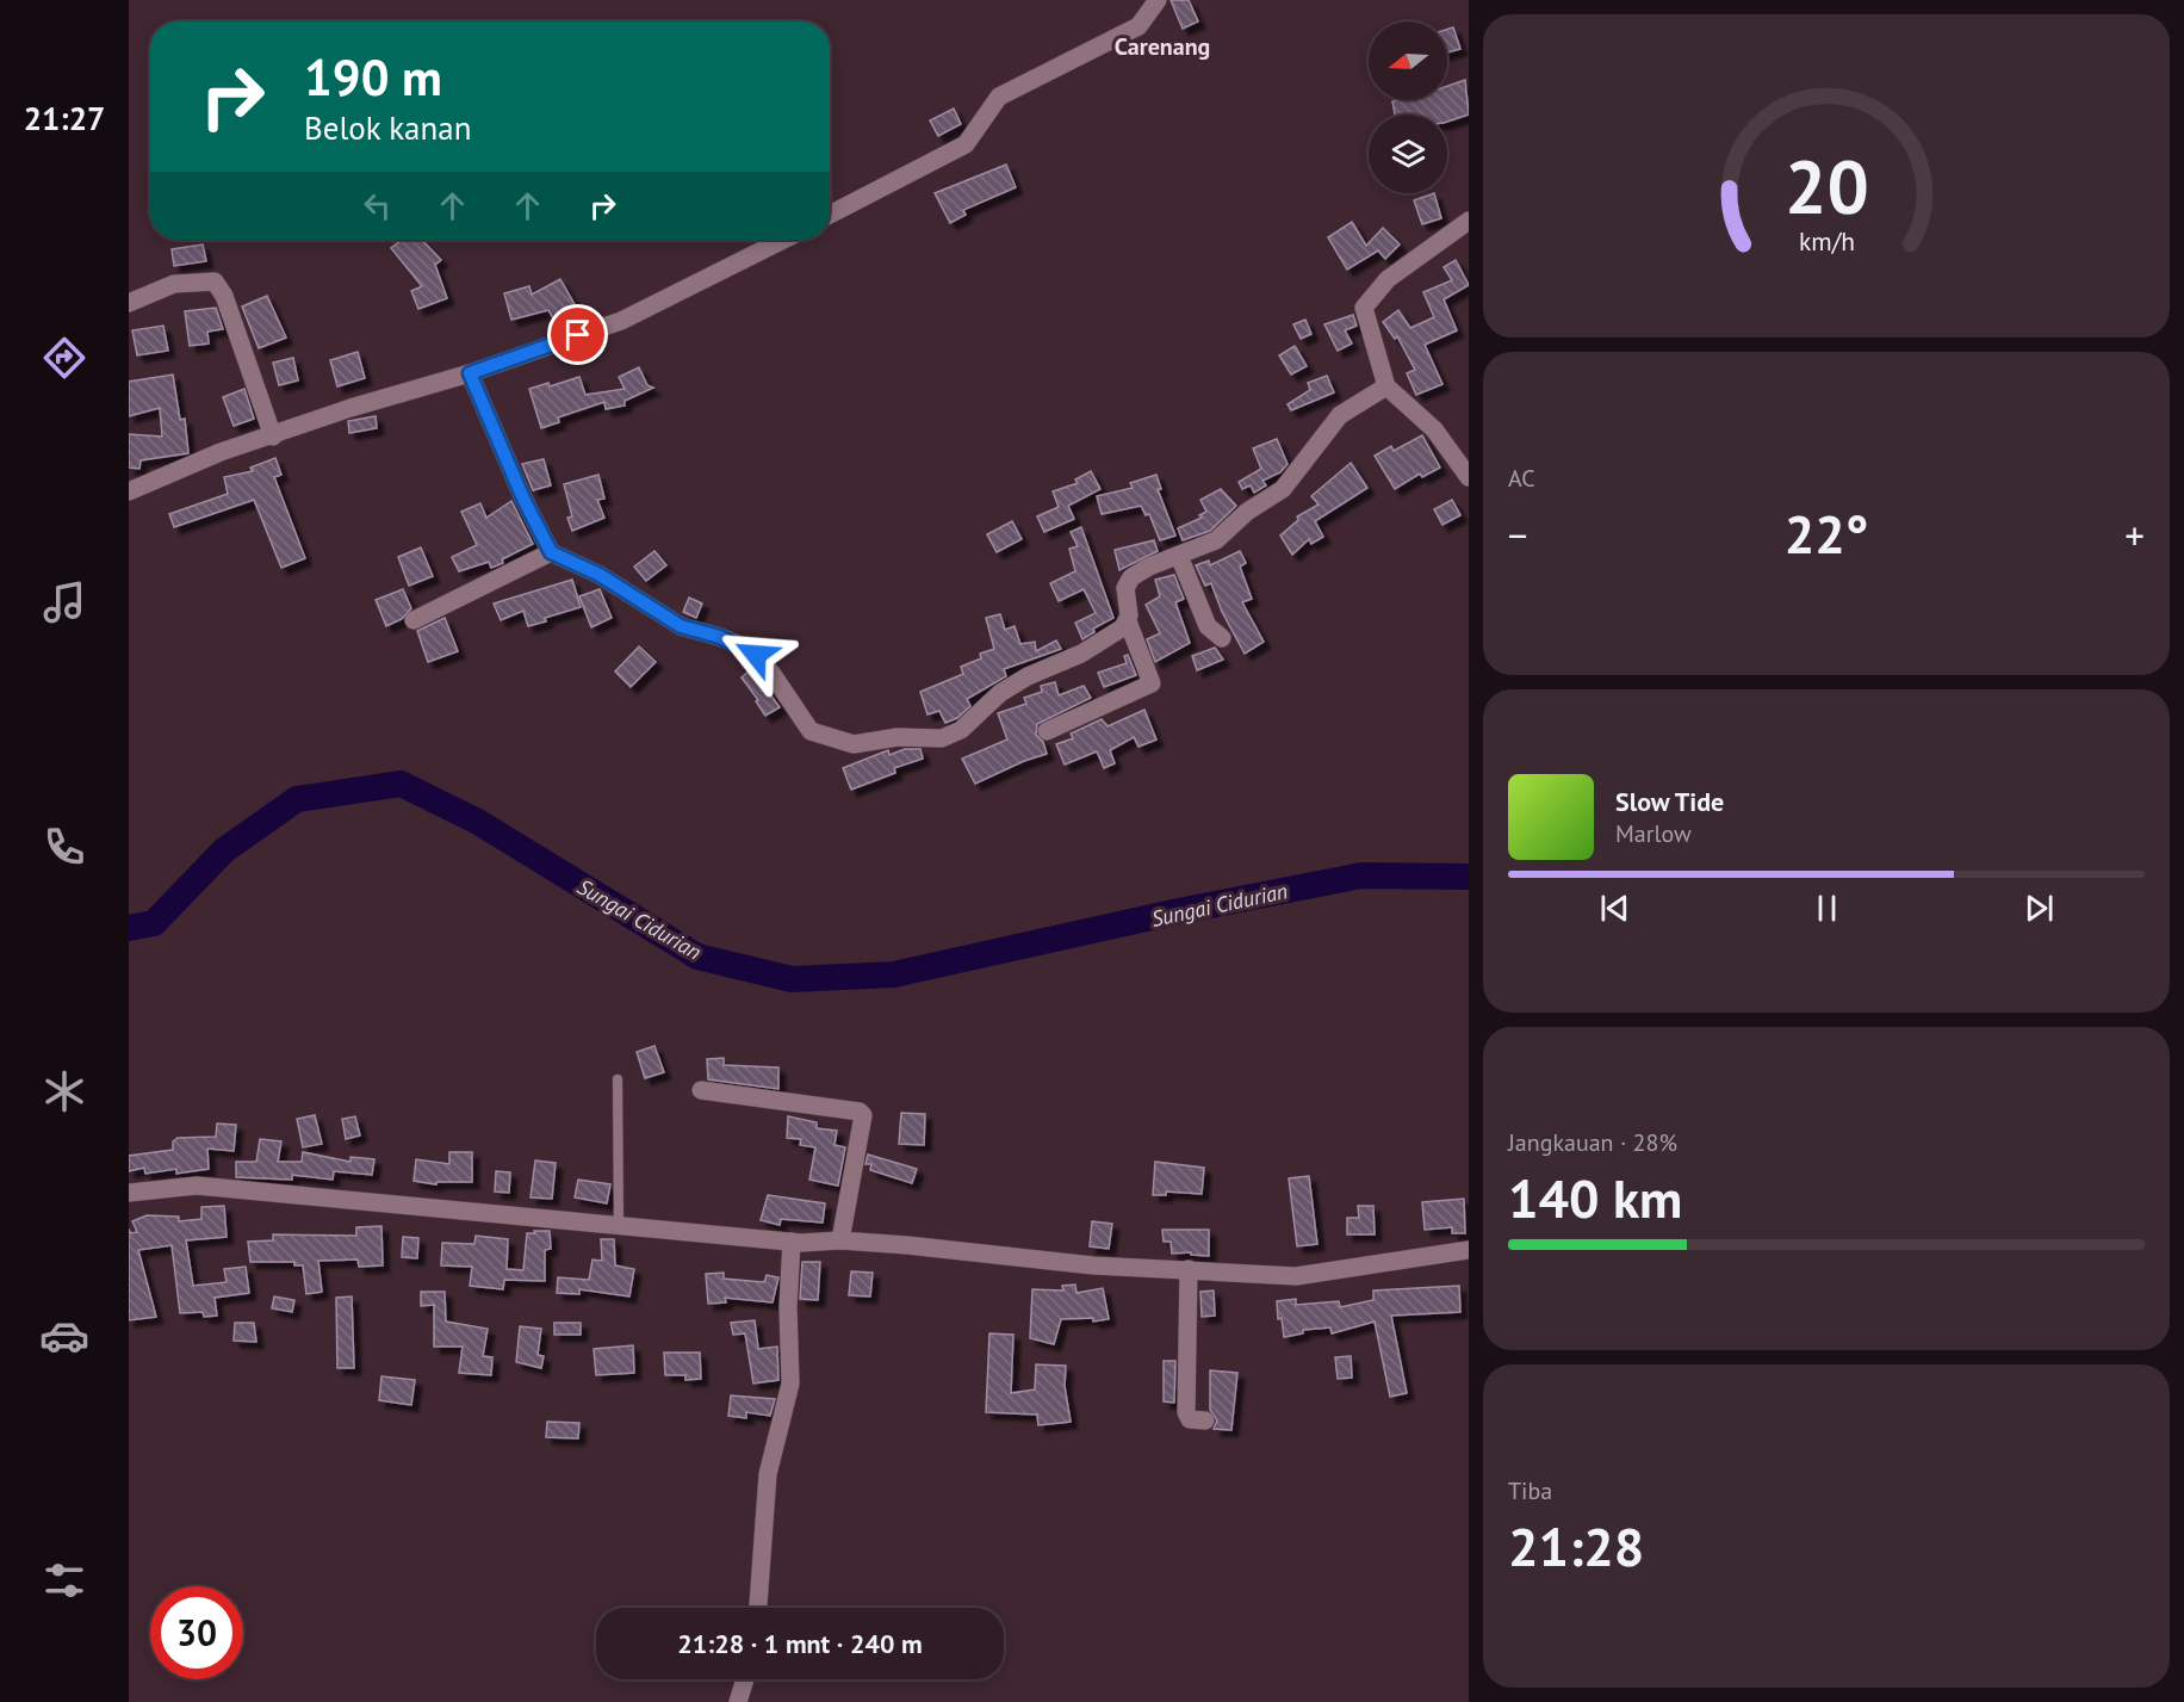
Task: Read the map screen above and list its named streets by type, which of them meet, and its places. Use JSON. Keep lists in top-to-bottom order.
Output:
{
  "districts": ["Carenang"],
  "water": ["Sungai Cidurian"],
  "north": "left",
  "page": {
    "tabs": "21:27",
    "turn": ["190 m", "Belok kanan"],
    "tile": [
      "AC",
      ["Jangkauan · 28%", "140 km"],
      ["Tiba", "21:28"]
    ],
    "heat": ["−", "22°", "+"],
    "song": ["Slow Tide", "Marlow"],
    "limit": "30",
    "trip": "21:28 · 1 mnt · 240 m",
    "gauge": ["20", "km/h"]
  }
}
